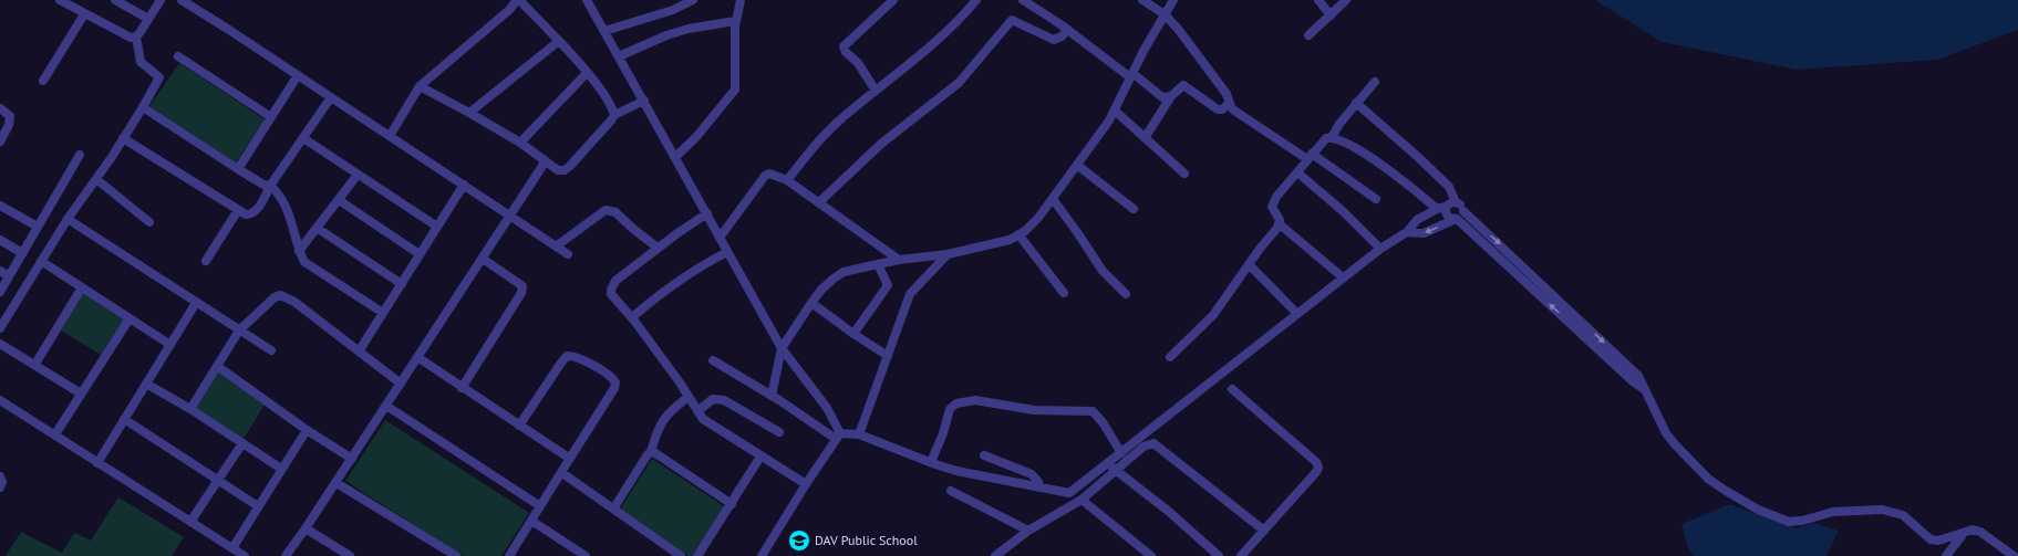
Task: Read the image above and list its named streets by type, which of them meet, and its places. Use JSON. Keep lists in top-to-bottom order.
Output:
{
  "places": {
    "school or university": ["DAV Public School"]
  }
}
